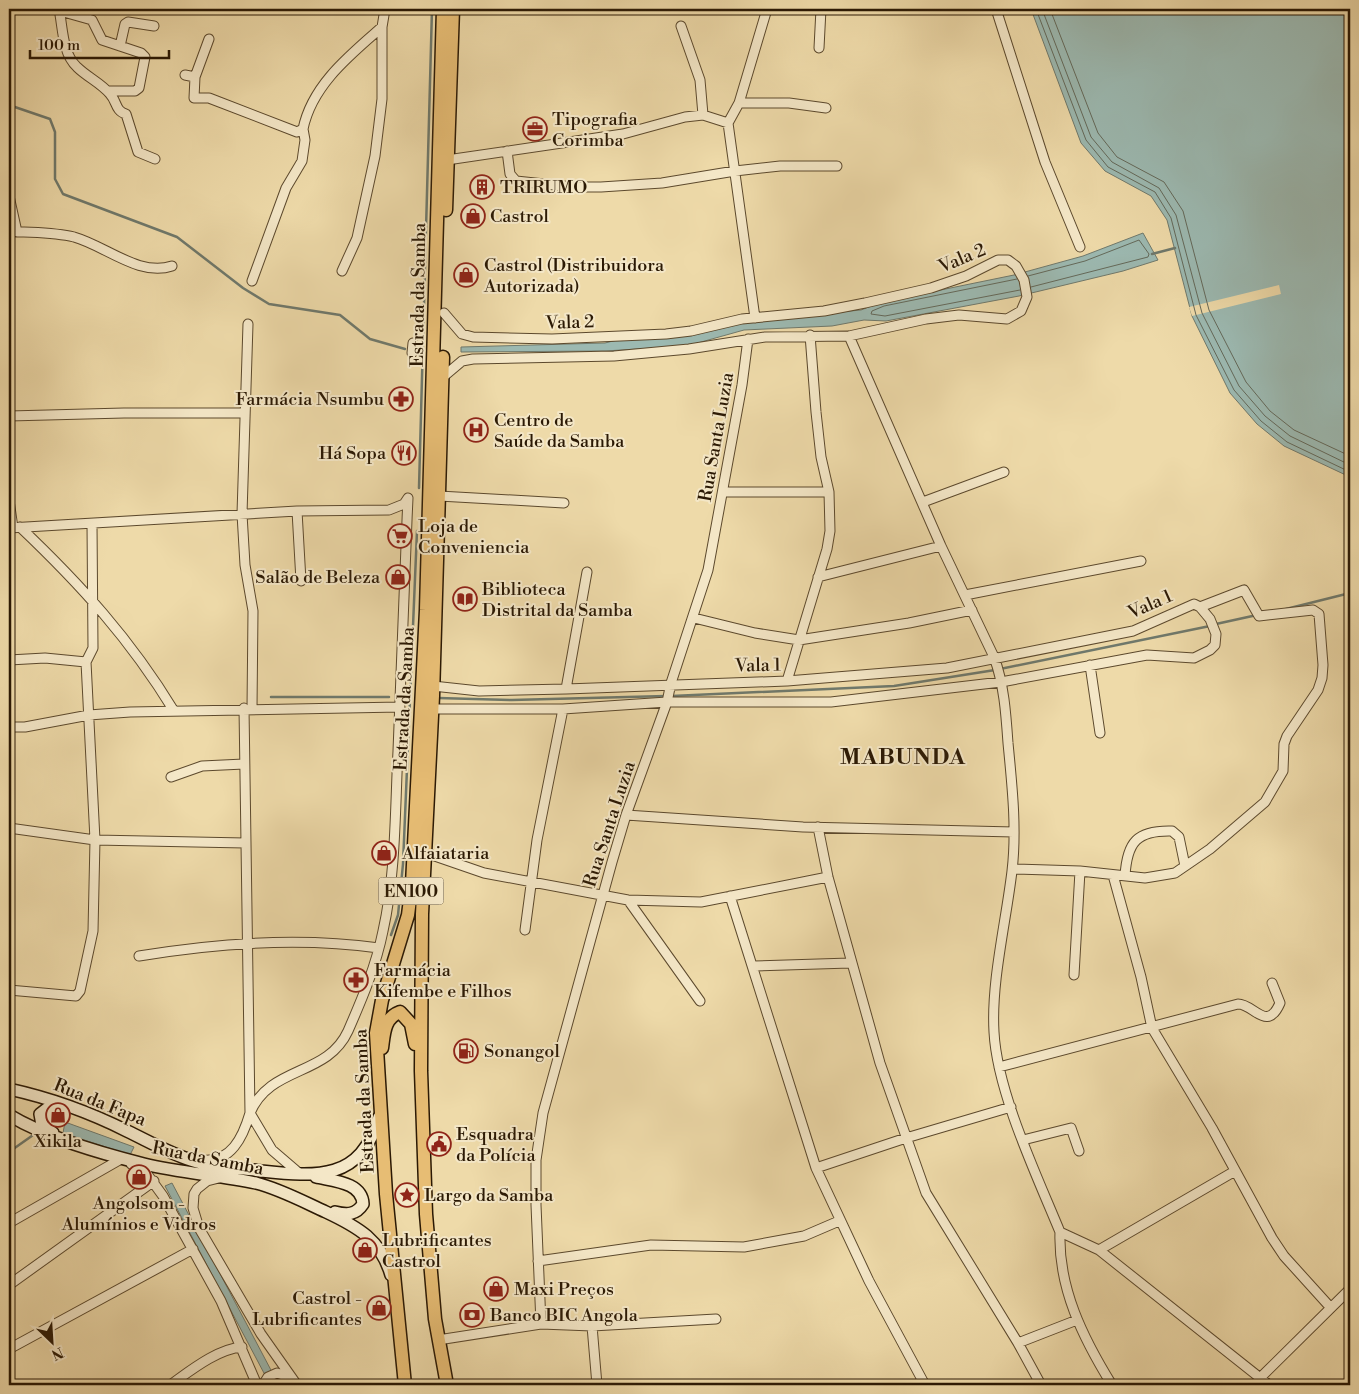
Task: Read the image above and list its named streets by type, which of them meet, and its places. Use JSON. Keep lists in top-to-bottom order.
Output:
{
  "streets": {
    "main road": [
      "Estrada da Samba",
      "EN100",
      "Rua da Fapa",
      "Rua da Samba"
    ],
    "street": ["Vala 2", "Rua Santa Luzia", "Vala 1"]
  },
  "crossings": [
    ["Vala 2", "Estrada da Samba"],
    ["Vala 2", "Rua Santa Luzia"],
    ["Estrada da Samba", "Vala 1"],
    ["Estrada da Samba", "Rua da Fapa"],
    ["Estrada da Samba", "Rua da Samba"],
    ["Rua Santa Luzia", "Vala 1"]
  ],
  "districts": ["MABUNDA"],
  "places": {
    "office": ["Tipografia Corimba"],
    "building": ["TRIRUMO"],
    "shop": [
      "Castrol",
      "Castrol (Distribuidora Autorizada)",
      "Salão de Beleza",
      "Alfaiataria",
      "Xikila",
      "Angolsom - Alumínios e Vidros",
      "Lubrificantes Castrol",
      "Maxi Preços",
      "Castrol - Lubrificantes"
    ],
    "pharmacy": ["Farmácia Nsumbu", "Farmácia Kifembe e Filhos"],
    "hospital": ["Centro de Saúde da Samba"],
    "restaurant": ["Há Sopa"],
    "supermarket": ["Loja de Conveniencia"],
    "library": ["Biblioteca Distrital da Samba"],
    "fuel station": ["Sonangol"],
    "public building": ["Esquadra da Polícia"],
    "place": ["Largo da Samba"],
    "bank": ["Banco BIC Angola"]
  },
  "scale_bar": "100 m",
  "north": "bottom right"
}
